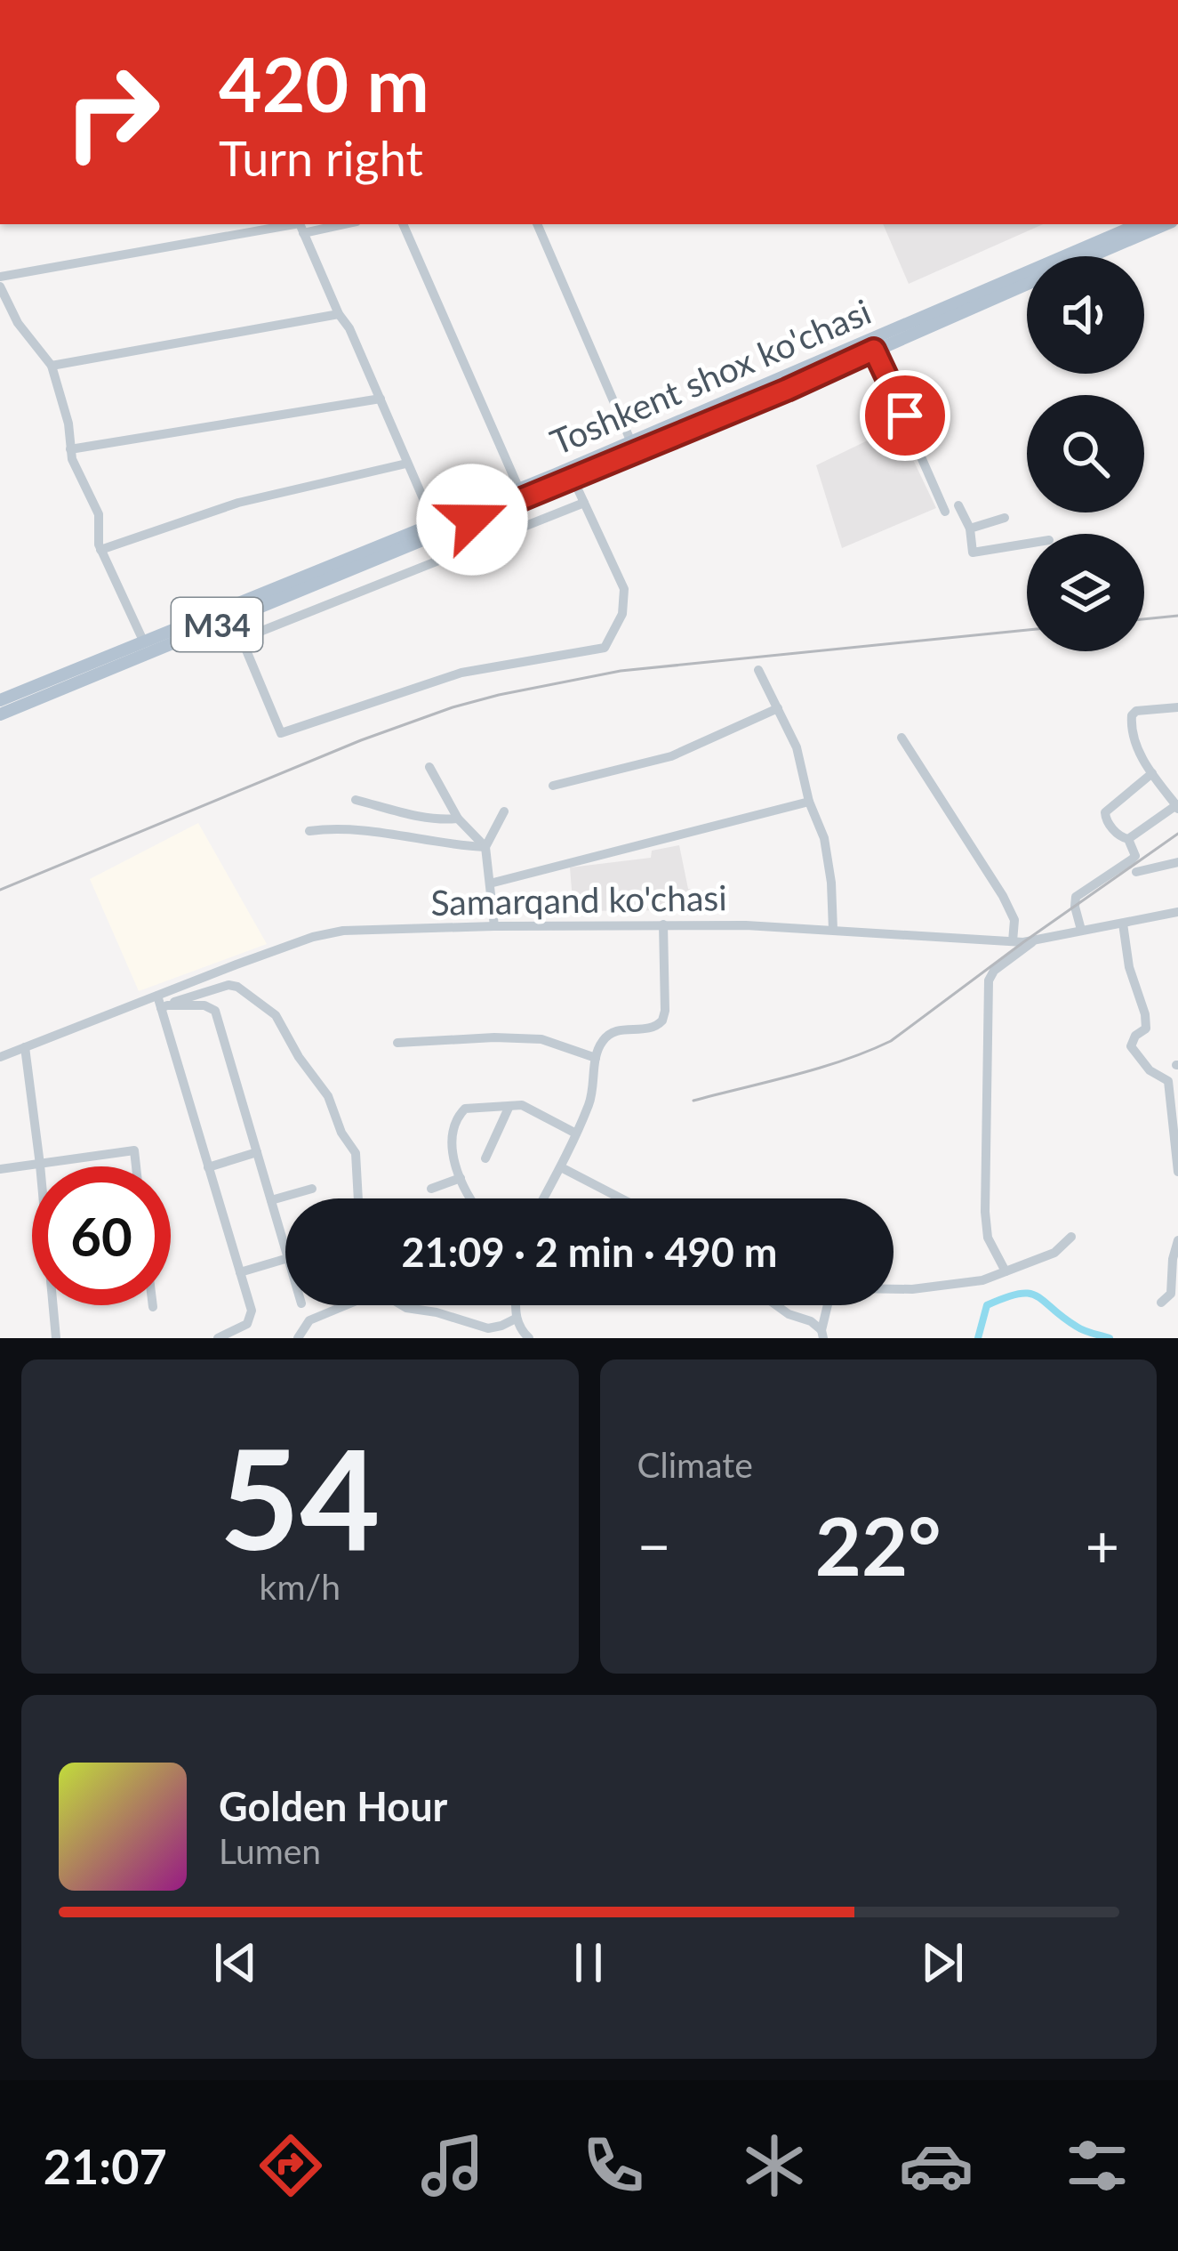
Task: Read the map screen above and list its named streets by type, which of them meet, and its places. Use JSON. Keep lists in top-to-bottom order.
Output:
{
  "streets": {
    "main road": ["Toshkent shox ko'chasi", "M34"],
    "street": ["Samarqand ko'chasi"]
  },
  "page": {
    "turn": ["420 m", "Turn right"],
    "limit": "60",
    "trip": "21:09 · 2 min · 490 m",
    "tile": [
      ["54", "km/h"],
      "Climate"
    ],
    "heat": ["−", "22°", "+"],
    "song": ["Golden Hour", "Lumen"],
    "tabs": "21:07"
  }
}
